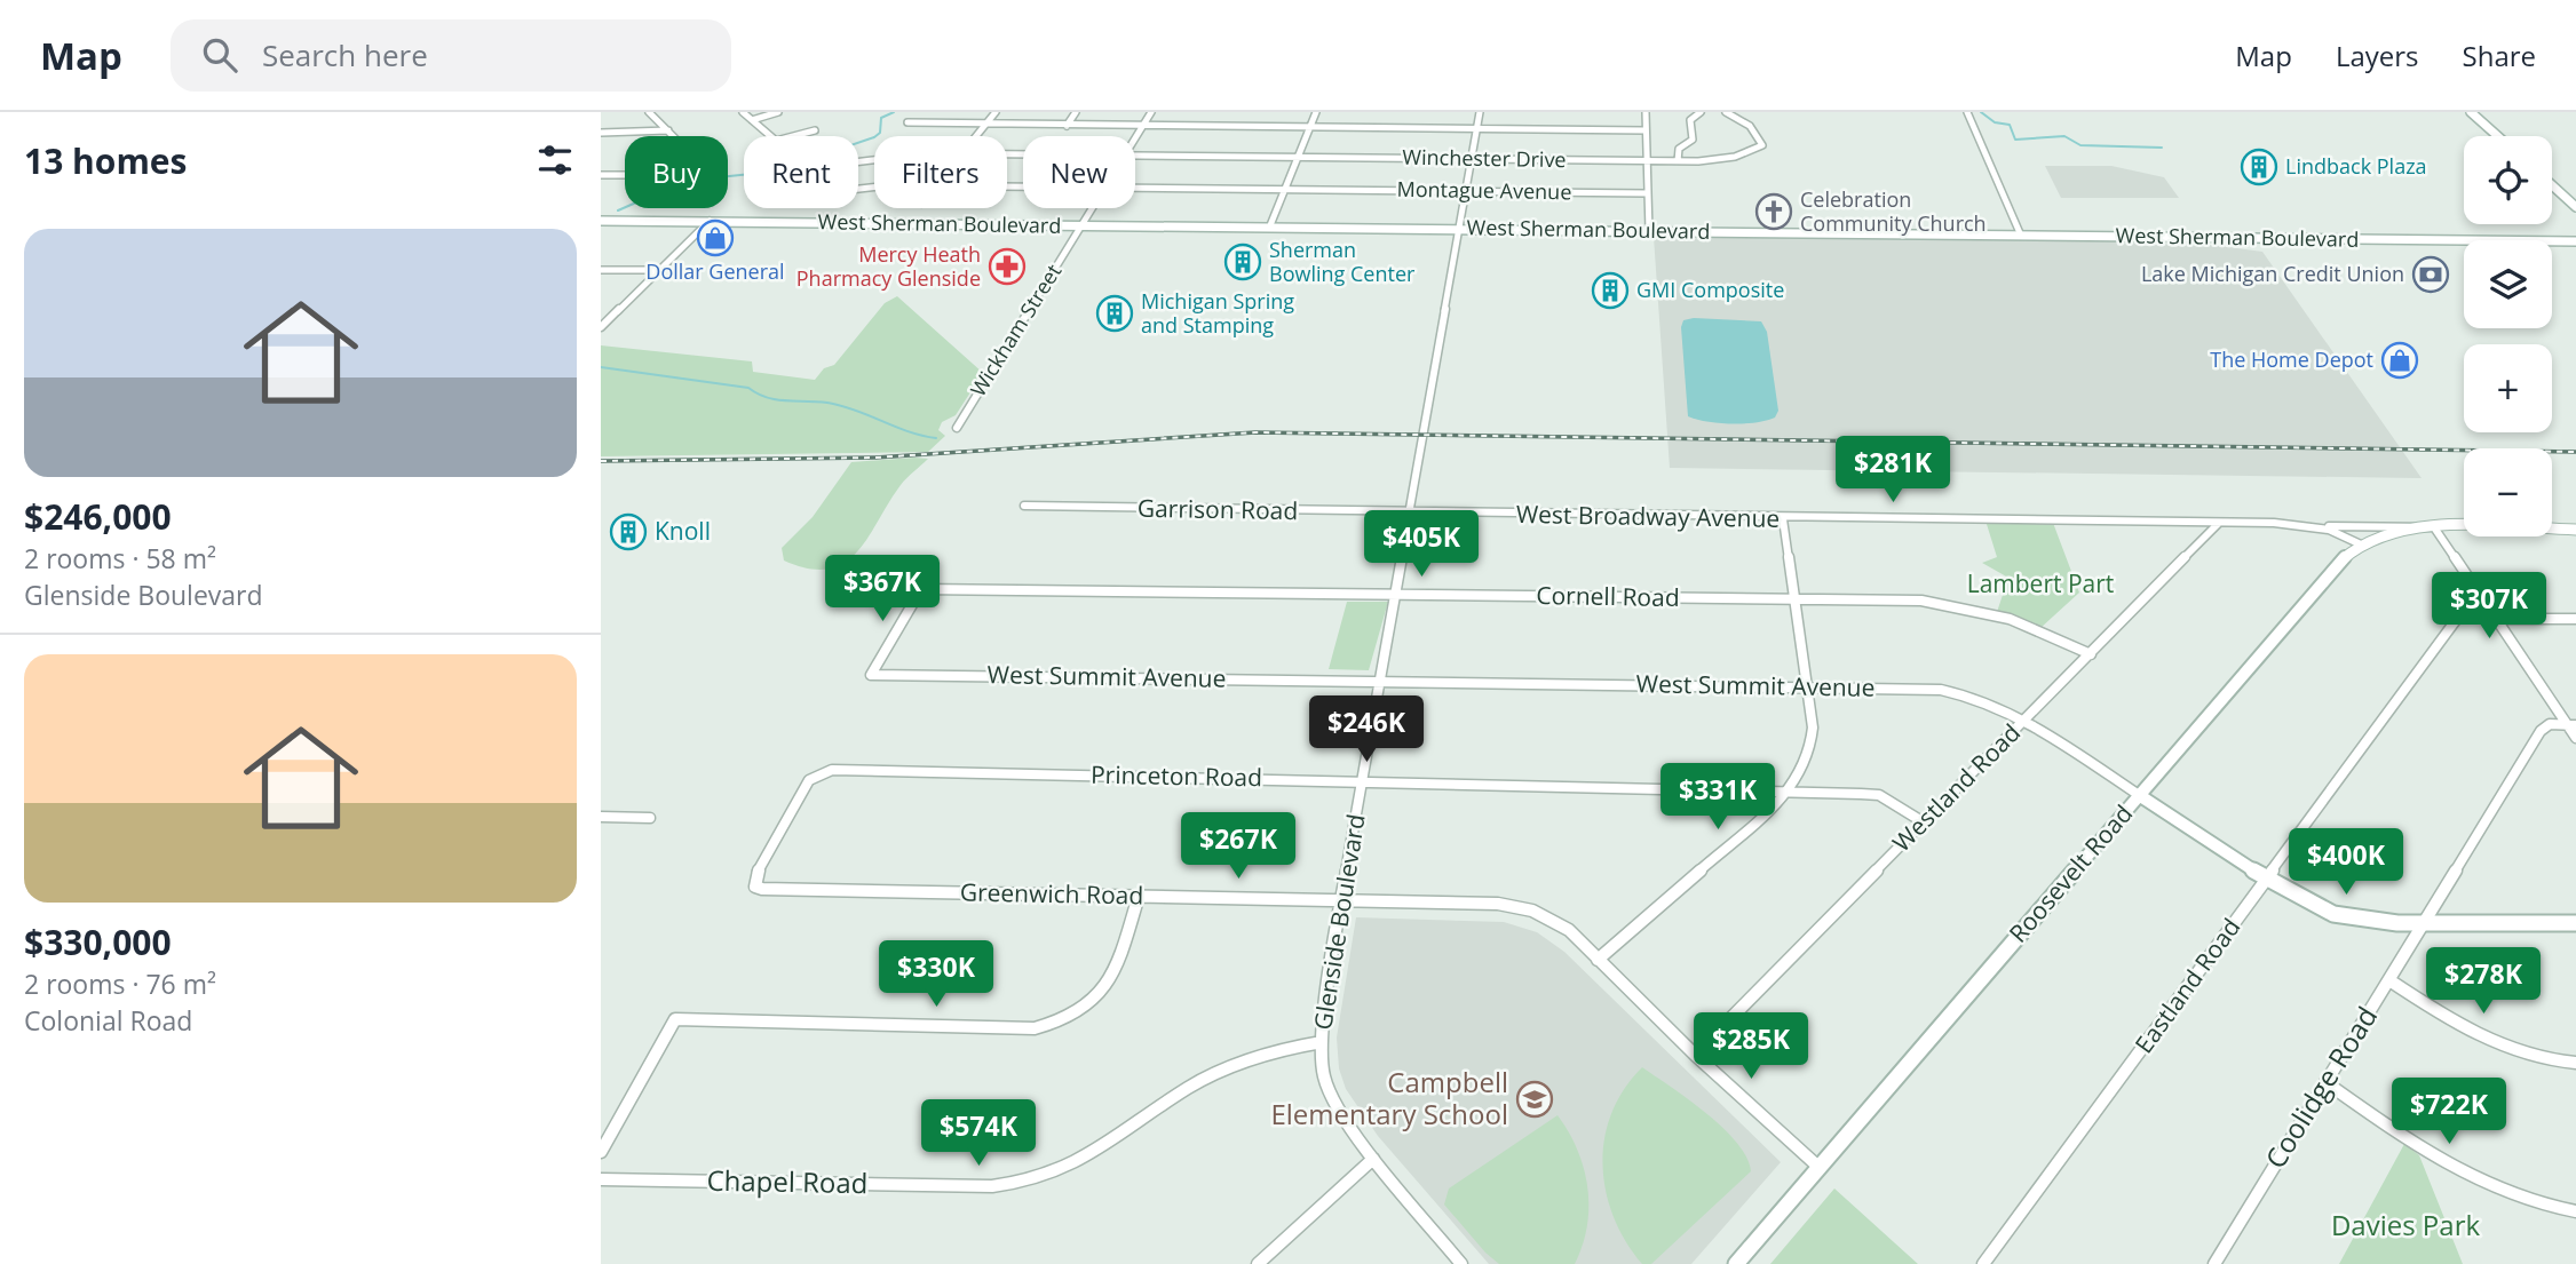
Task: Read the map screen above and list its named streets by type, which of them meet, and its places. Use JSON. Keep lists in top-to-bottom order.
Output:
{
  "streets": {
    "main road": [
      "West Sherman Boulevard",
      "West Broadway Avenue",
      "West Summit Avenue",
      "Roosevelt Road"
    ],
    "street": [
      "Winchester Drive",
      "Montague Avenue",
      "Wickham Street",
      "Garrison Road",
      "Cornell Road",
      "Princeton Road",
      "Westland Road",
      "Greenwich Road",
      "Glenside Boulevard",
      "Eastland Road",
      "Coolidge Road",
      "Chapel Road"
    ]
  },
  "crossings": [
    ["Winchester Drive", "Glenside Boulevard"],
    ["Montague Avenue", "Glenside Boulevard"],
    ["West Sherman Boulevard", "Wickham Street"],
    ["West Sherman Boulevard", "Glenside Boulevard"],
    ["Garrison Road", "West Broadway Avenue"],
    ["Garrison Road", "Glenside Boulevard"],
    ["West Broadway Avenue", "Westland Road"],
    ["West Broadway Avenue", "Roosevelt Road"],
    ["West Broadway Avenue", "Glenside Boulevard"],
    ["Cornell Road", "West Summit Avenue"],
    ["Cornell Road", "Westland Road"],
    ["Cornell Road", "Glenside Boulevard"],
    ["West Summit Avenue", "Westland Road"],
    ["West Summit Avenue", "Roosevelt Road"],
    ["West Summit Avenue", "Glenside Boulevard"],
    ["West Summit Avenue", "Eastland Road"],
    ["West Summit Avenue", "Coolidge Road"],
    ["Princeton Road", "Westland Road"],
    ["Princeton Road", "Greenwich Road"],
    ["Princeton Road", "Glenside Boulevard"],
    ["Westland Road", "Greenwich Road"],
    ["Roosevelt Road", "Greenwich Road"],
    ["Greenwich Road", "Glenside Boulevard"],
    ["Glenside Boulevard", "Chapel Road"]
  ],
  "parks": ["Lambert Part", "Davies Park"],
  "places": {
    "building": [
      "Lindback Plaza",
      "Sherman Bowling Center",
      "GMI Composite",
      "Michigan Spring and Stamping",
      "Knoll"
    ],
    "church": ["Celebration Community Church"],
    "shop": ["Dollar General", "The Home Depot"],
    "pharmacy": ["Mercy Heath Pharmacy Glenside"],
    "bank": ["Lake Michigan Credit Union"],
    "school or university": ["Campbell Elementary School"]
  },
  "page": {
    "header": "Map",
    "search": "Search here",
    "nav": ["Map", "Layers", "Share"],
    "heading": "13 homes",
    "map_buttons": ["+", "−"],
    "chip": [
      "Buy",
      "Rent",
      "Filters",
      "New"
    ],
    "list": [
      {
        "name": "$246,000",
        "note": "2 rooms · 58 m² · Glenside Boulevard"
      },
      {
        "name": "$330,000",
        "note": "2 rooms · 76 m² · Colonial Road"
      }
    ],
    "price": [
      "$281K",
      "$405K",
      "$367K",
      "$307K",
      "$246K",
      "$331K",
      "$267K",
      "$400K",
      "$330K",
      "$278K",
      "$285K",
      "$722K",
      "$574K"
    ]
  }
}
